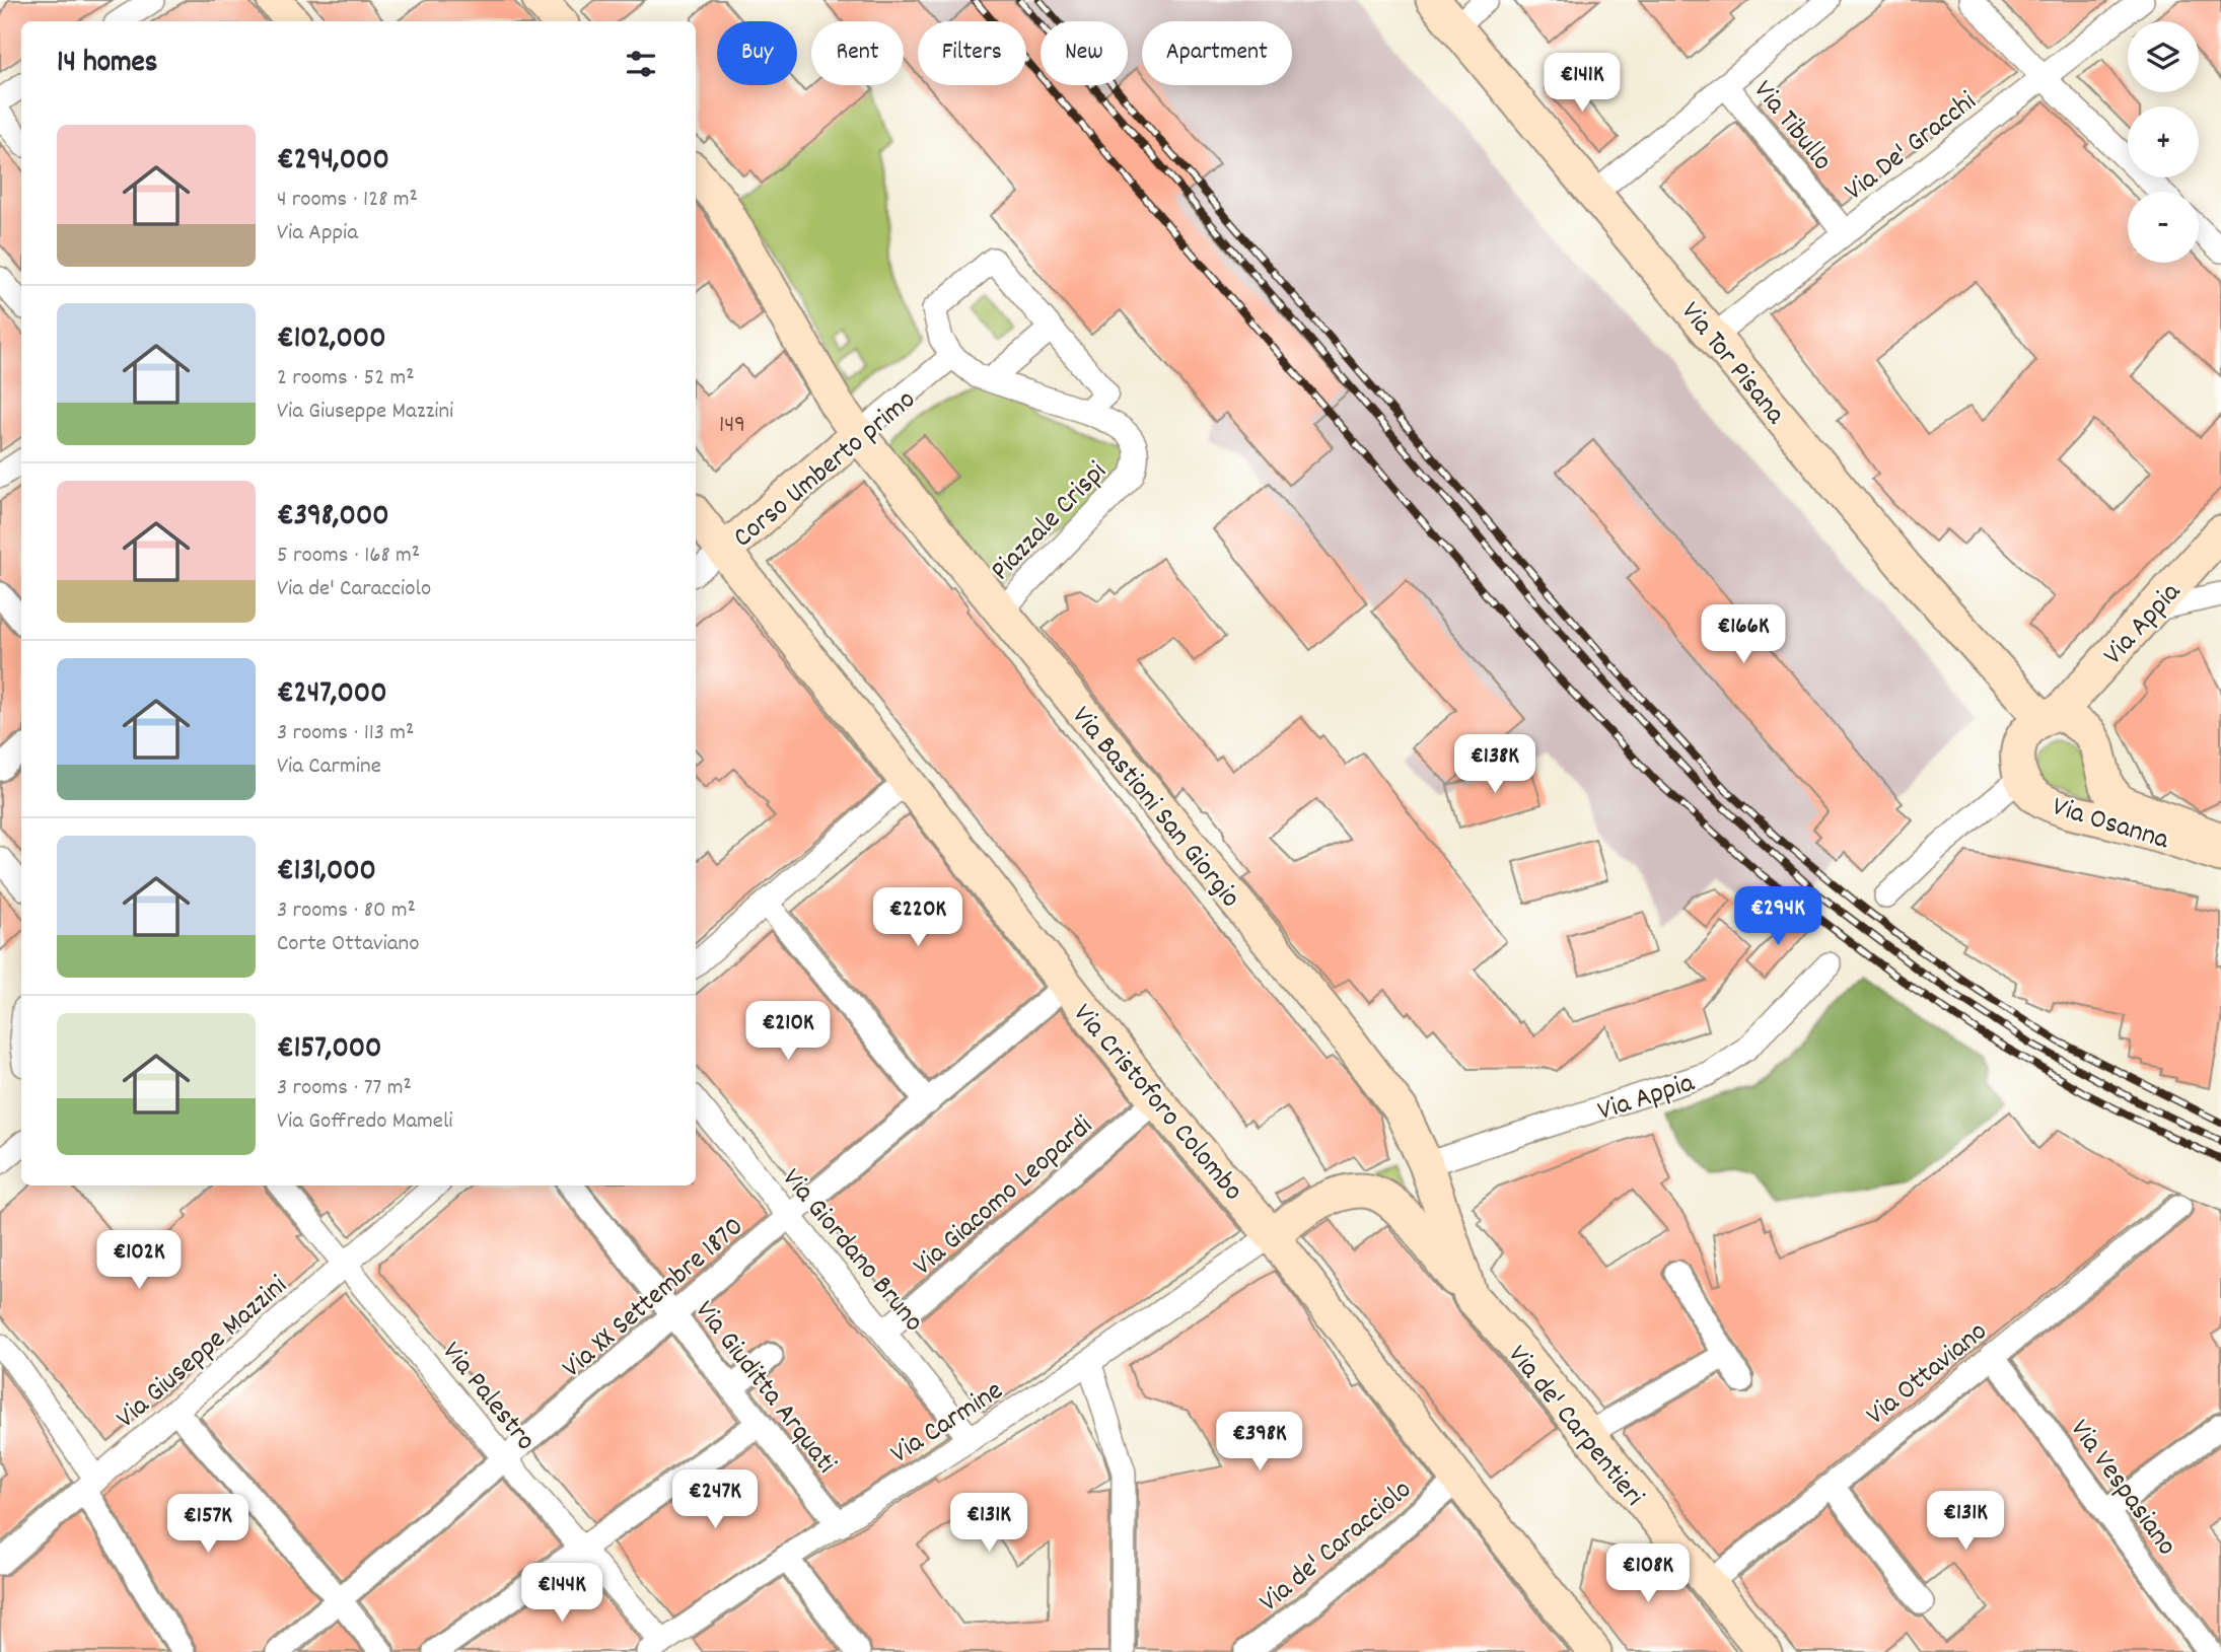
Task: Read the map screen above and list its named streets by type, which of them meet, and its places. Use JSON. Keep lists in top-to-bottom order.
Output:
{
  "streets": {
    "street": [
      "Via Tibullo",
      "Via De' Gracchi",
      "Via Tor Pisana",
      "Corso Umberto primo",
      "Piazzale Crispi",
      "Via Appia",
      "Via Bastioni San Giorgio",
      "Via Osanna",
      "Via Cristoforo Colombo",
      "Via Giacomo Leopardi",
      "Via Giordano Bruno",
      "Via XX Settembre 1870",
      "Via Giuseppe Mazzini",
      "Via Ottaviano",
      "Via Giuditta Arquati",
      "Via Palestro",
      "Via Carmine",
      "Via de' Carpentieri",
      "Via Vespasiano",
      "Via de' Caracciolo"
    ]
  },
  "crossings": [
    ["Via Tibullo", "Via De' Gracchi"],
    ["Via De' Gracchi", "Via Tor Pisana"],
    ["Via Tor Pisana", "Via Appia"],
    ["Via Tor Pisana", "Via Osanna"],
    ["Corso Umberto primo", "Piazzale Crispi"],
    ["Corso Umberto primo", "Via Bastioni San Giorgio"],
    ["Corso Umberto primo", "Via Cristoforo Colombo"],
    ["Piazzale Crispi", "Via Bastioni San Giorgio"],
    ["Via Appia", "Via Bastioni San Giorgio"],
    ["Via Appia", "Via Osanna"],
    ["Via Appia", "Via de' Carpentieri"],
    ["Via Bastioni San Giorgio", "Via de' Carpentieri"],
    ["Via Cristoforo Colombo", "Via Giacomo Leopardi"],
    ["Via Cristoforo Colombo", "Via XX Settembre 1870"],
    ["Via Cristoforo Colombo", "Via Carmine"],
    ["Via Cristoforo Colombo", "Via de' Carpentieri"],
    ["Via Cristoforo Colombo", "Via de' Caracciolo"],
    ["Via Giacomo Leopardi", "Via Giordano Bruno"],
    ["Via Giordano Bruno", "Via XX Settembre 1870"],
    ["Via Giordano Bruno", "Via Carmine"],
    ["Via XX Settembre 1870", "Via Giuditta Arquati"],
    ["Via XX Settembre 1870", "Via Palestro"],
    ["Via Giuseppe Mazzini", "Via Palestro"],
    ["Via Ottaviano", "Via de' Carpentieri"],
    ["Via Ottaviano", "Via Vespasiano"],
    ["Via Giuditta Arquati", "Via Carmine"],
    ["Via Palestro", "Via Carmine"],
    ["Via Carmine", "Via de' Carpentieri"]
  ],
  "house_numbers": ["149"],
  "page": {
    "map_buttons": ["+", "−"],
    "chip": [
      "Buy",
      "Rent",
      "Filters",
      "New",
      "Apartment"
    ],
    "heading": "14 homes",
    "price": [
      "€141K",
      "€166K",
      "€138K",
      "€294K",
      "€220K",
      "€210K",
      "€102K",
      "€398K",
      "€247K",
      "€131K",
      "€131K",
      "€157K",
      "€108K",
      "€144K"
    ],
    "list": [
      {
        "name": "€294,000",
        "note": "4 rooms · 128 m² · Via Appia"
      },
      {
        "name": "€102,000",
        "note": "2 rooms · 52 m² · Via Giuseppe Mazzini"
      },
      {
        "name": "€398,000",
        "note": "5 rooms · 168 m² · Via de' Caracciolo"
      },
      {
        "name": "€247,000",
        "note": "3 rooms · 113 m² · Via Carmine"
      },
      {
        "name": "€131,000",
        "note": "3 rooms · 80 m² · Corte Ottaviano"
      },
      {
        "name": "€157,000",
        "note": "3 rooms · 77 m² · Via Goffredo Mameli"
      }
    ]
  }
}
